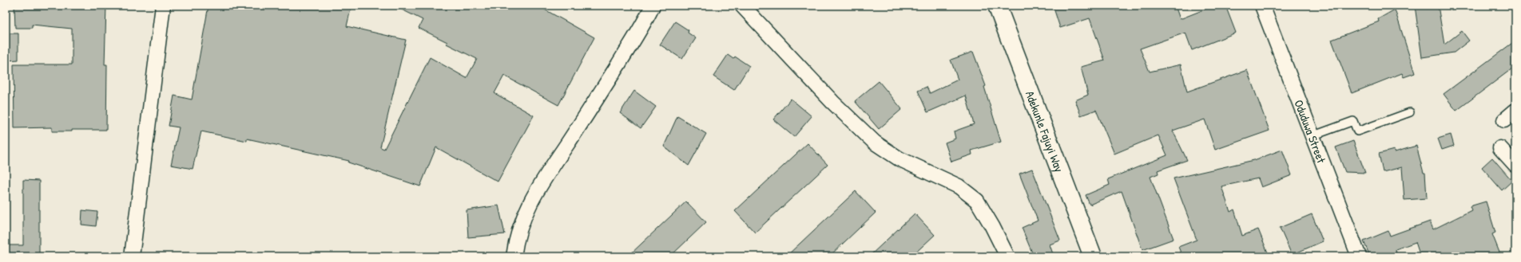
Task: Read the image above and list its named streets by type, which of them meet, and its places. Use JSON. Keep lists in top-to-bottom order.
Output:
{
  "streets": {
    "street": ["Adekunle Fajuyi Way", "Oduduwa Street"]
  }
}
